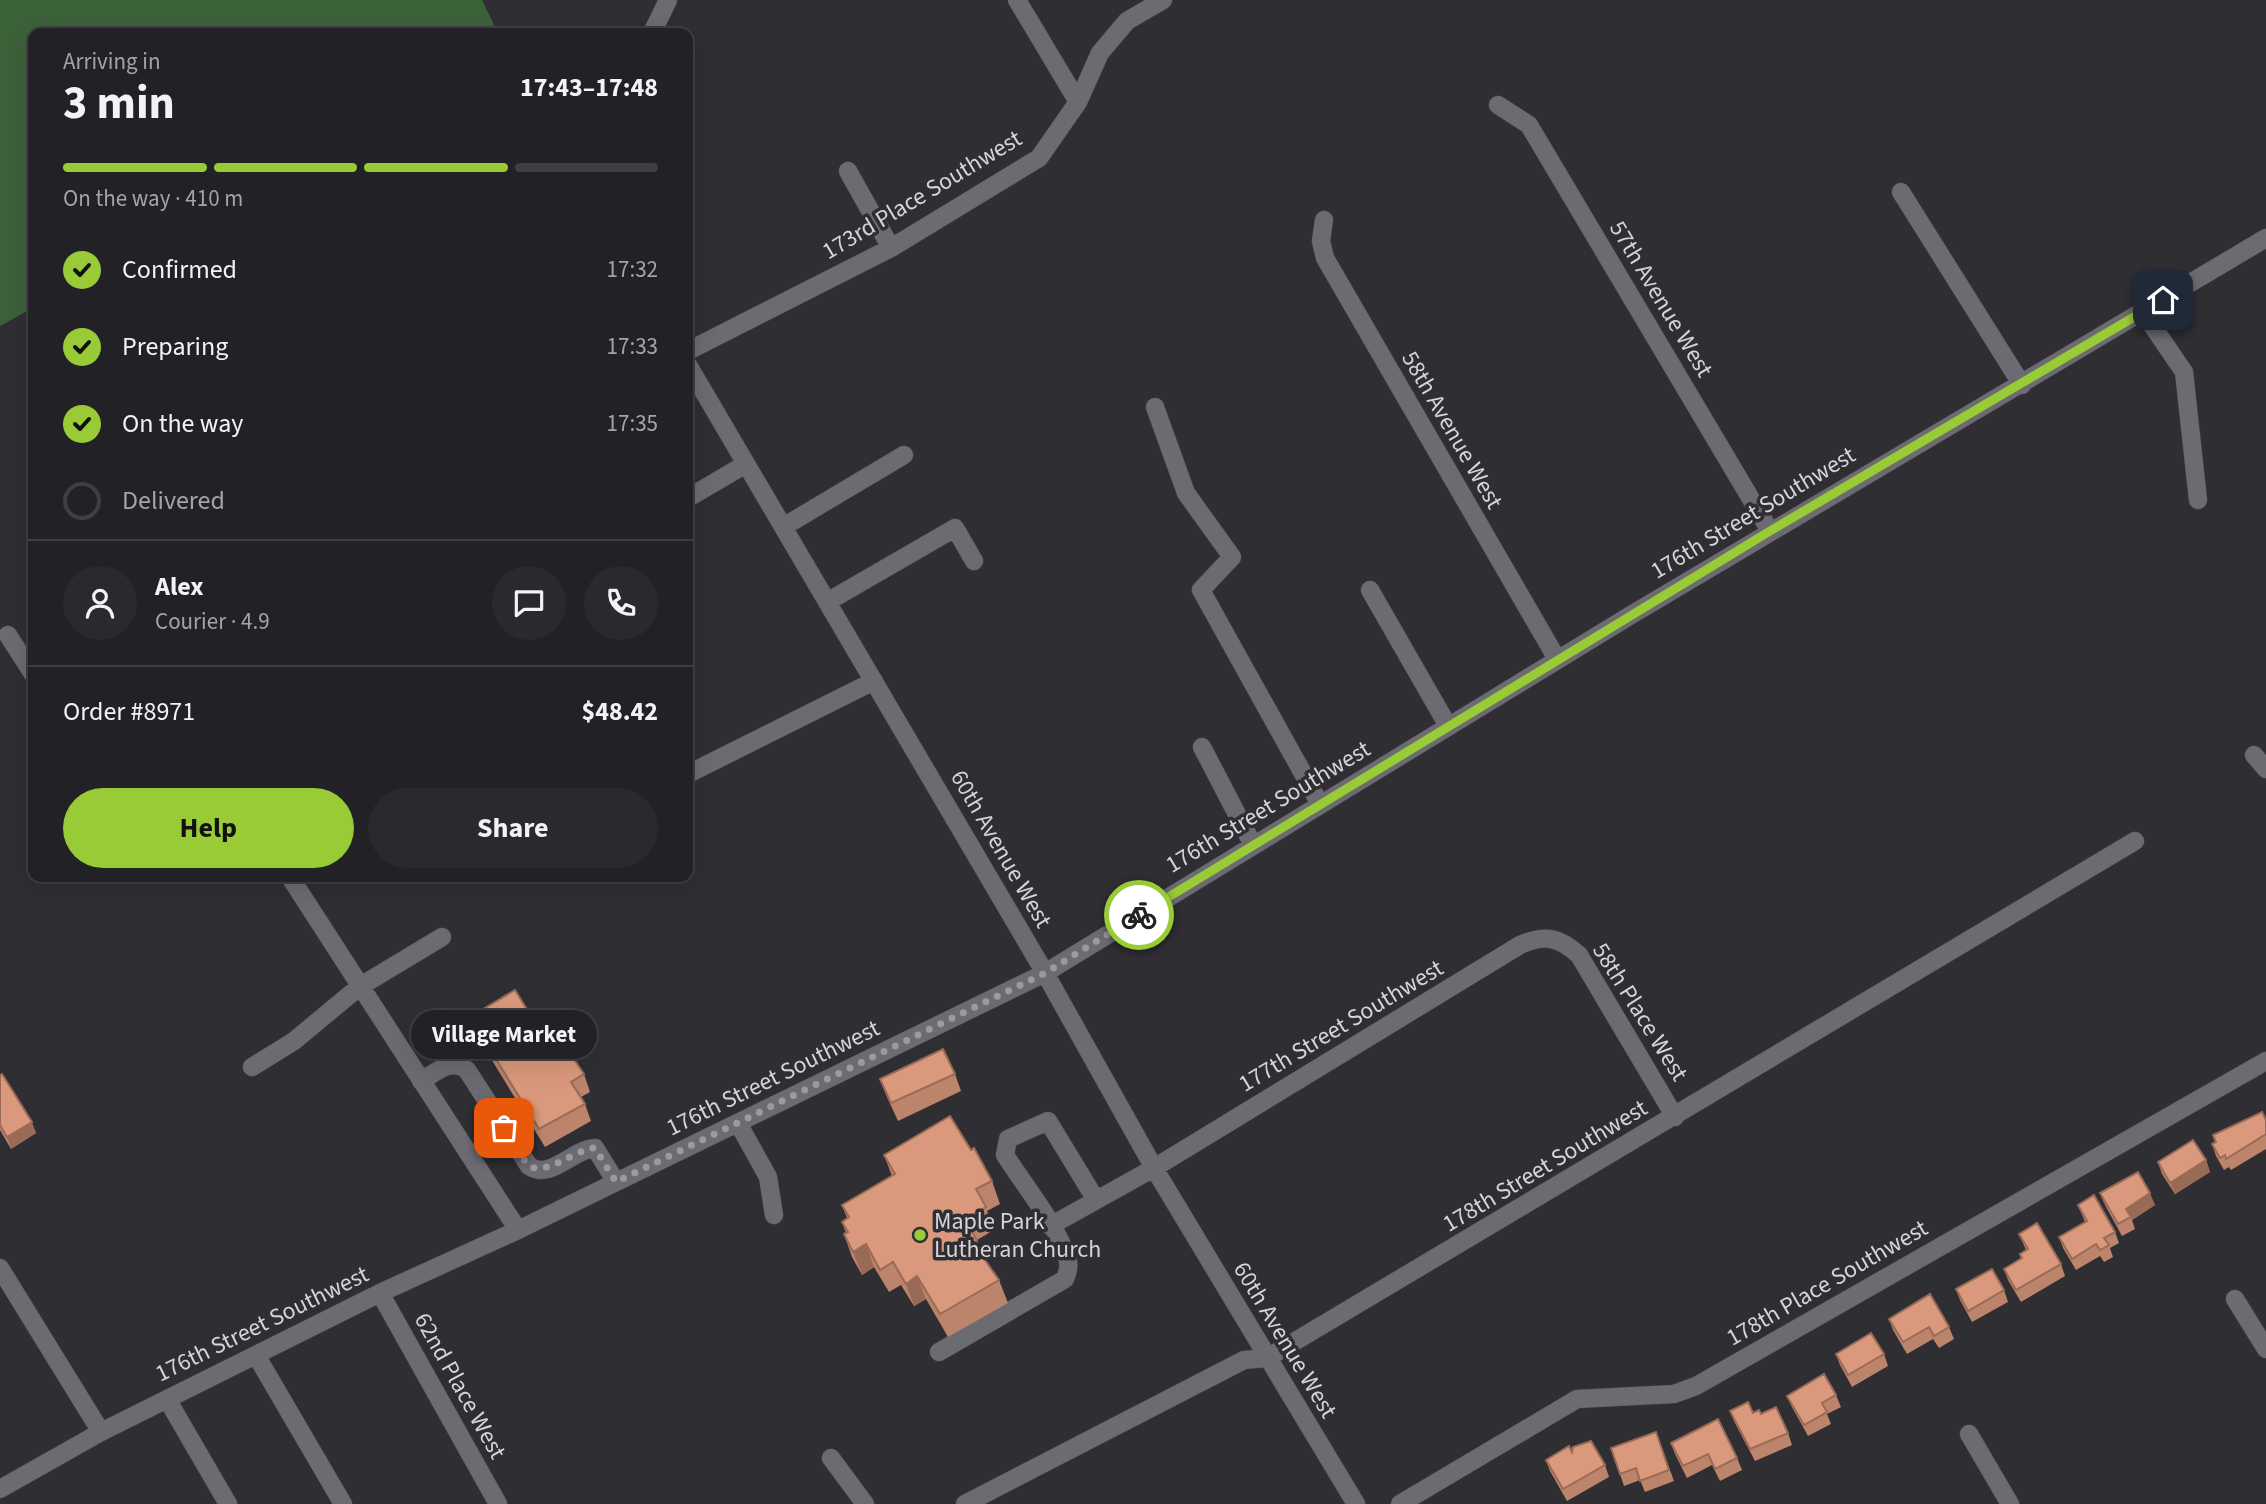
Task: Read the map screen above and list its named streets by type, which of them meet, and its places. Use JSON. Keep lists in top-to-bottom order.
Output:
{
  "streets": {
    "street": [
      "173rd Place Southwest",
      "57th Avenue West",
      "58th Avenue West",
      "176th Street Southwest",
      "60th Avenue West",
      "58th Place West",
      "177th Street Southwest",
      "178th Street Southwest",
      "178th Place Southwest",
      "62nd Place West"
    ]
  },
  "crossings": [
    ["57th Avenue West", "176th Street Southwest"],
    ["58th Avenue West", "176th Street Southwest"],
    ["176th Street Southwest", "60th Avenue West"],
    ["176th Street Southwest", "62nd Place West"],
    ["60th Avenue West", "177th Street Southwest"],
    ["60th Avenue West", "178th Street Southwest"],
    ["58th Place West", "177th Street Southwest"],
    ["58th Place West", "178th Street Southwest"]
  ],
  "places": ["Village Market", "Maple Park Lutheran Church"],
  "page": {
    "heading": ["3 min", "Arriving in", "17:43–17:48"],
    "panel": [
      "Alex",
      "Courier · 4.9",
      "Order #8971",
      "$48.42"
    ],
    "bar": "On the way · 410 m",
    "list": [
      ["Confirmed", "17:32"],
      ["Preparing", "17:33"],
      ["On the way", "17:35"],
      "Delivered"
    ],
    "buttons": ["Help", "Share"],
    "bubble": "Village Market"
  }
}
